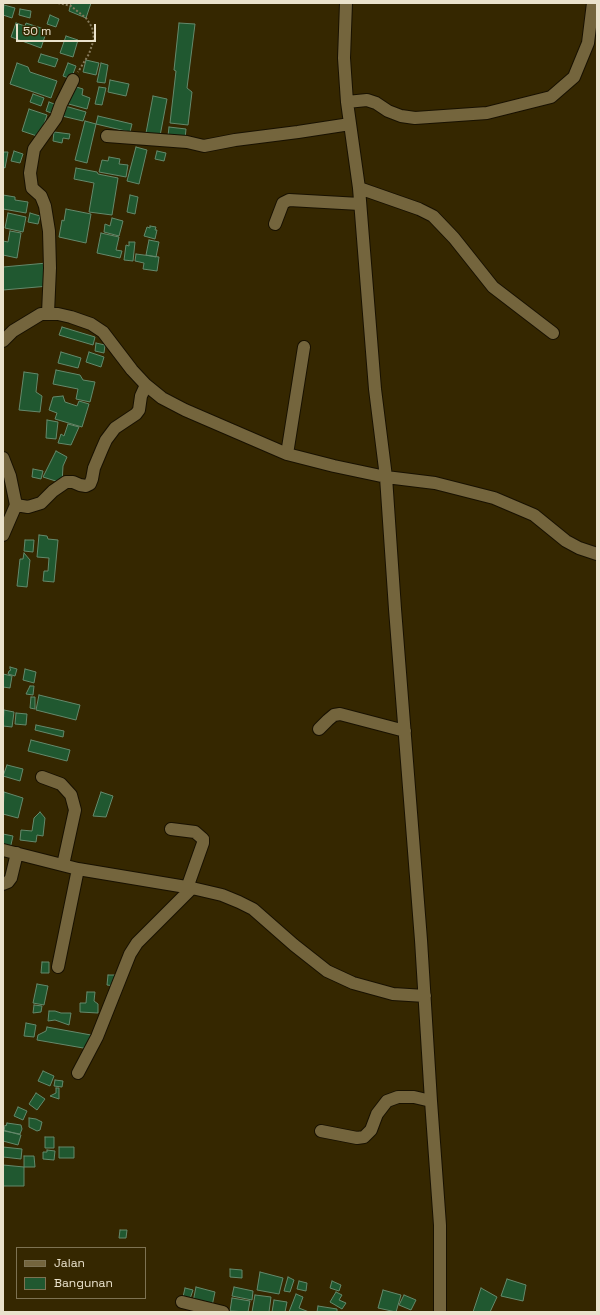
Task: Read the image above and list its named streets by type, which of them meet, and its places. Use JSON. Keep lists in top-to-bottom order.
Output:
{
  "legend": ["Jalan", "Bangunan"],
  "scale_bar": "50 m"
}
